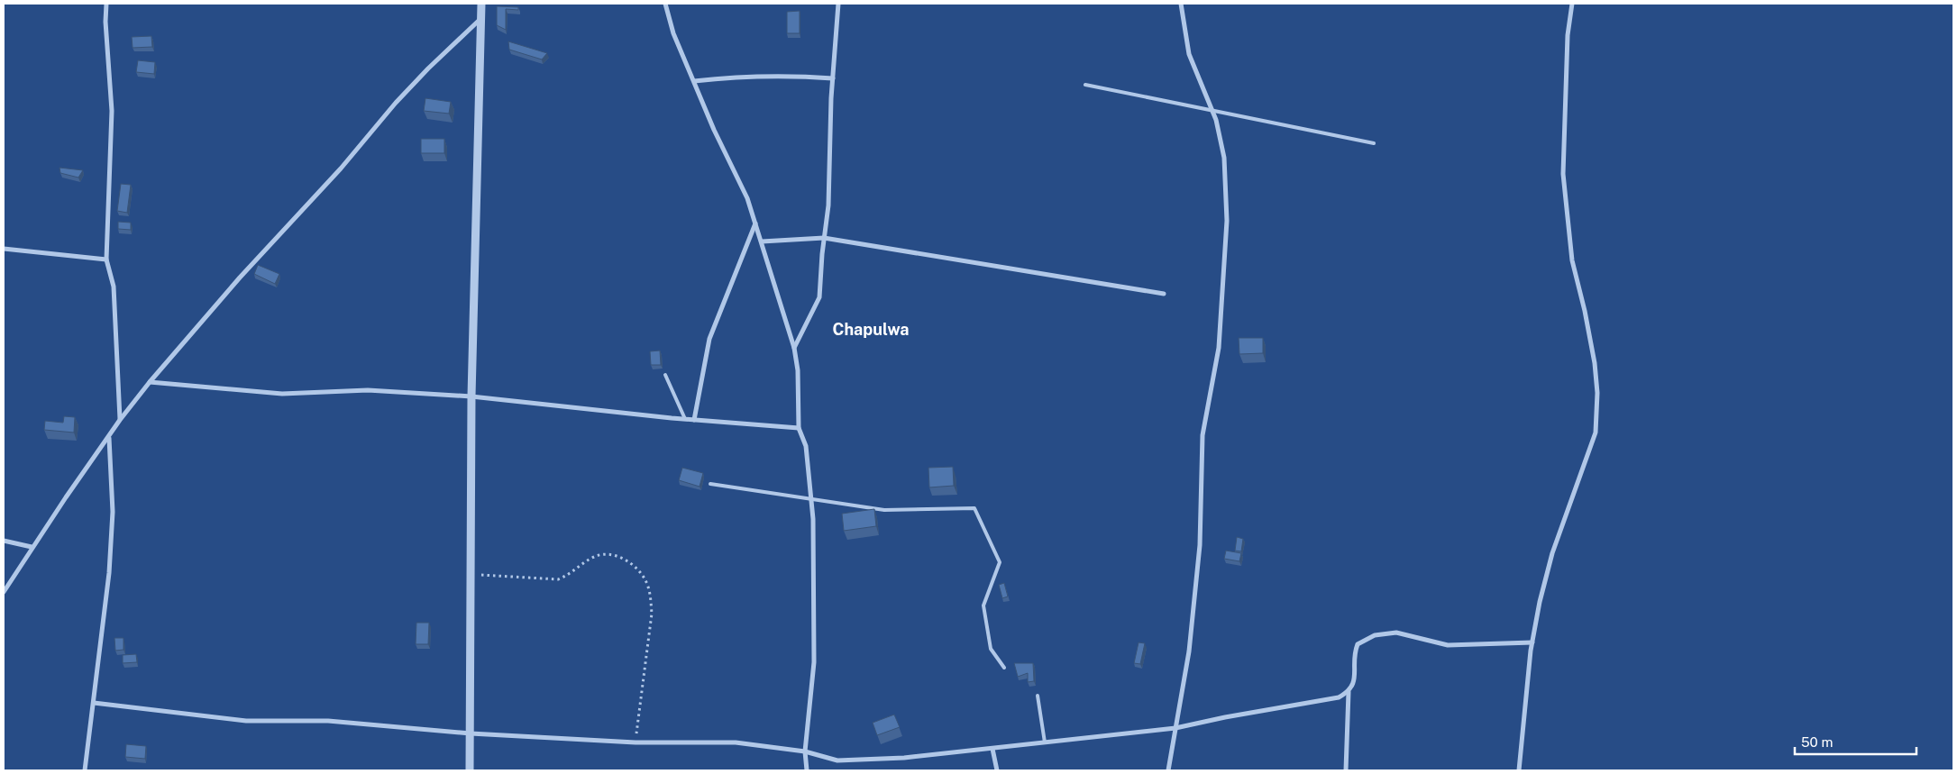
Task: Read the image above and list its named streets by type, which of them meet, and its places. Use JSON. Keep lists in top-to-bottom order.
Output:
{
  "districts": ["Chapulwa"],
  "scale_bar": "50 m"
}
